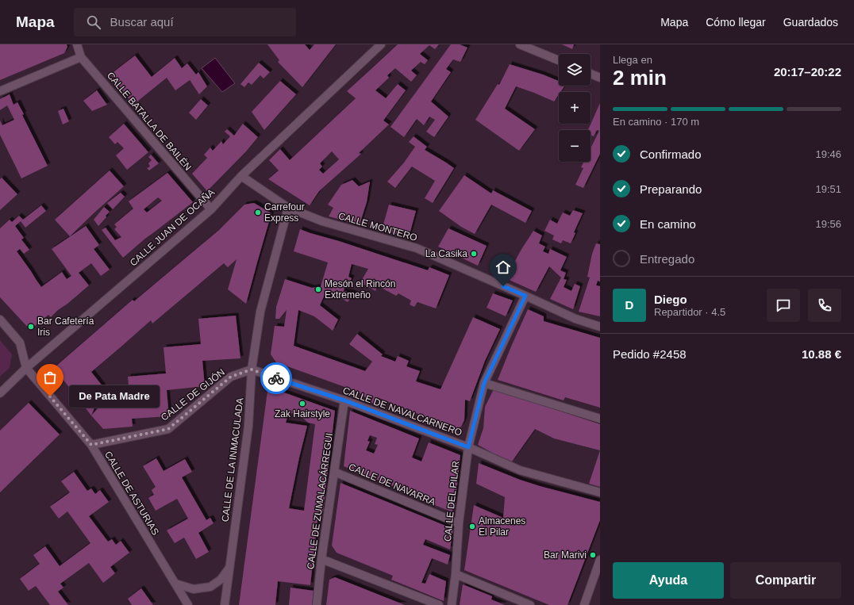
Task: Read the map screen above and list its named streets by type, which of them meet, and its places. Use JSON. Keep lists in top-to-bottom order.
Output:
{
  "streets": {
    "street": [
      "CALLE BATALLA DE BAILÉN",
      "CALLE MONTERO",
      "CALLE JUAN DE OCAÑA",
      "CALLE DE GIJÓN",
      "CALLE DE NAVALCARNERO",
      "CALLE DE LA INMACULADA",
      "CALLE DE NAVARRA",
      "CALLE DE ASTURIAS",
      "CALLE DE ZUMALACÁRREGUI",
      "CALLE DEL PILAR"
    ]
  },
  "crossings": [
    ["CALLE BATALLA DE BAILÉN", "CALLE JUAN DE OCAÑA"],
    ["CALLE MONTERO", "CALLE JUAN DE OCAÑA"],
    ["CALLE MONTERO", "CALLE DE LA INMACULADA"],
    ["CALLE MONTERO", "CALLE DEL PILAR"],
    ["CALLE JUAN DE OCAÑA", "CALLE DE ASTURIAS"],
    ["CALLE DE GIJÓN", "CALLE DE NAVALCARNERO"],
    ["CALLE DE GIJÓN", "CALLE DE LA INMACULADA"],
    ["CALLE DE GIJÓN", "CALLE DE ASTURIAS"],
    ["CALLE DE NAVALCARNERO", "CALLE DE LA INMACULADA"],
    ["CALLE DE NAVALCARNERO", "CALLE DE ZUMALACÁRREGUI"],
    ["CALLE DE NAVALCARNERO", "CALLE DEL PILAR"],
    ["CALLE DE LA INMACULADA", "CALLE DE ASTURIAS"],
    ["CALLE DE NAVARRA", "CALLE DE ZUMALACÁRREGUI"],
    ["CALLE DE NAVARRA", "CALLE DEL PILAR"]
  ],
  "places": [
    "Carrefour Express",
    "La Casika",
    "Mesón el Rincón Extremeño",
    "Bar Cafetería Iris",
    "De Pata Madre",
    "Zak Hairstyle",
    "Almacenes El Pilar",
    "Bar Marivi"
  ],
  "page": {
    "header": "Mapa",
    "search": "Buscar aquí",
    "nav": ["Mapa", "Cómo llegar", "Guardados"],
    "heading": ["2 min", "Llega en", "20:17–20:22"],
    "panel": [
      "Diego",
      "Repartidor · 4.5",
      "Pedido #2458",
      "10.88 €"
    ],
    "map_buttons": ["+", "−"],
    "bar": "En camino · 170 m",
    "list": [
      ["Confirmado", "19:46"],
      ["Preparando", "19:51"],
      ["En camino", "19:56"],
      "Entregado"
    ],
    "round": "D",
    "bubble": "De Pata Madre",
    "buttons": ["Ayuda", "Compartir"]
  }
}
